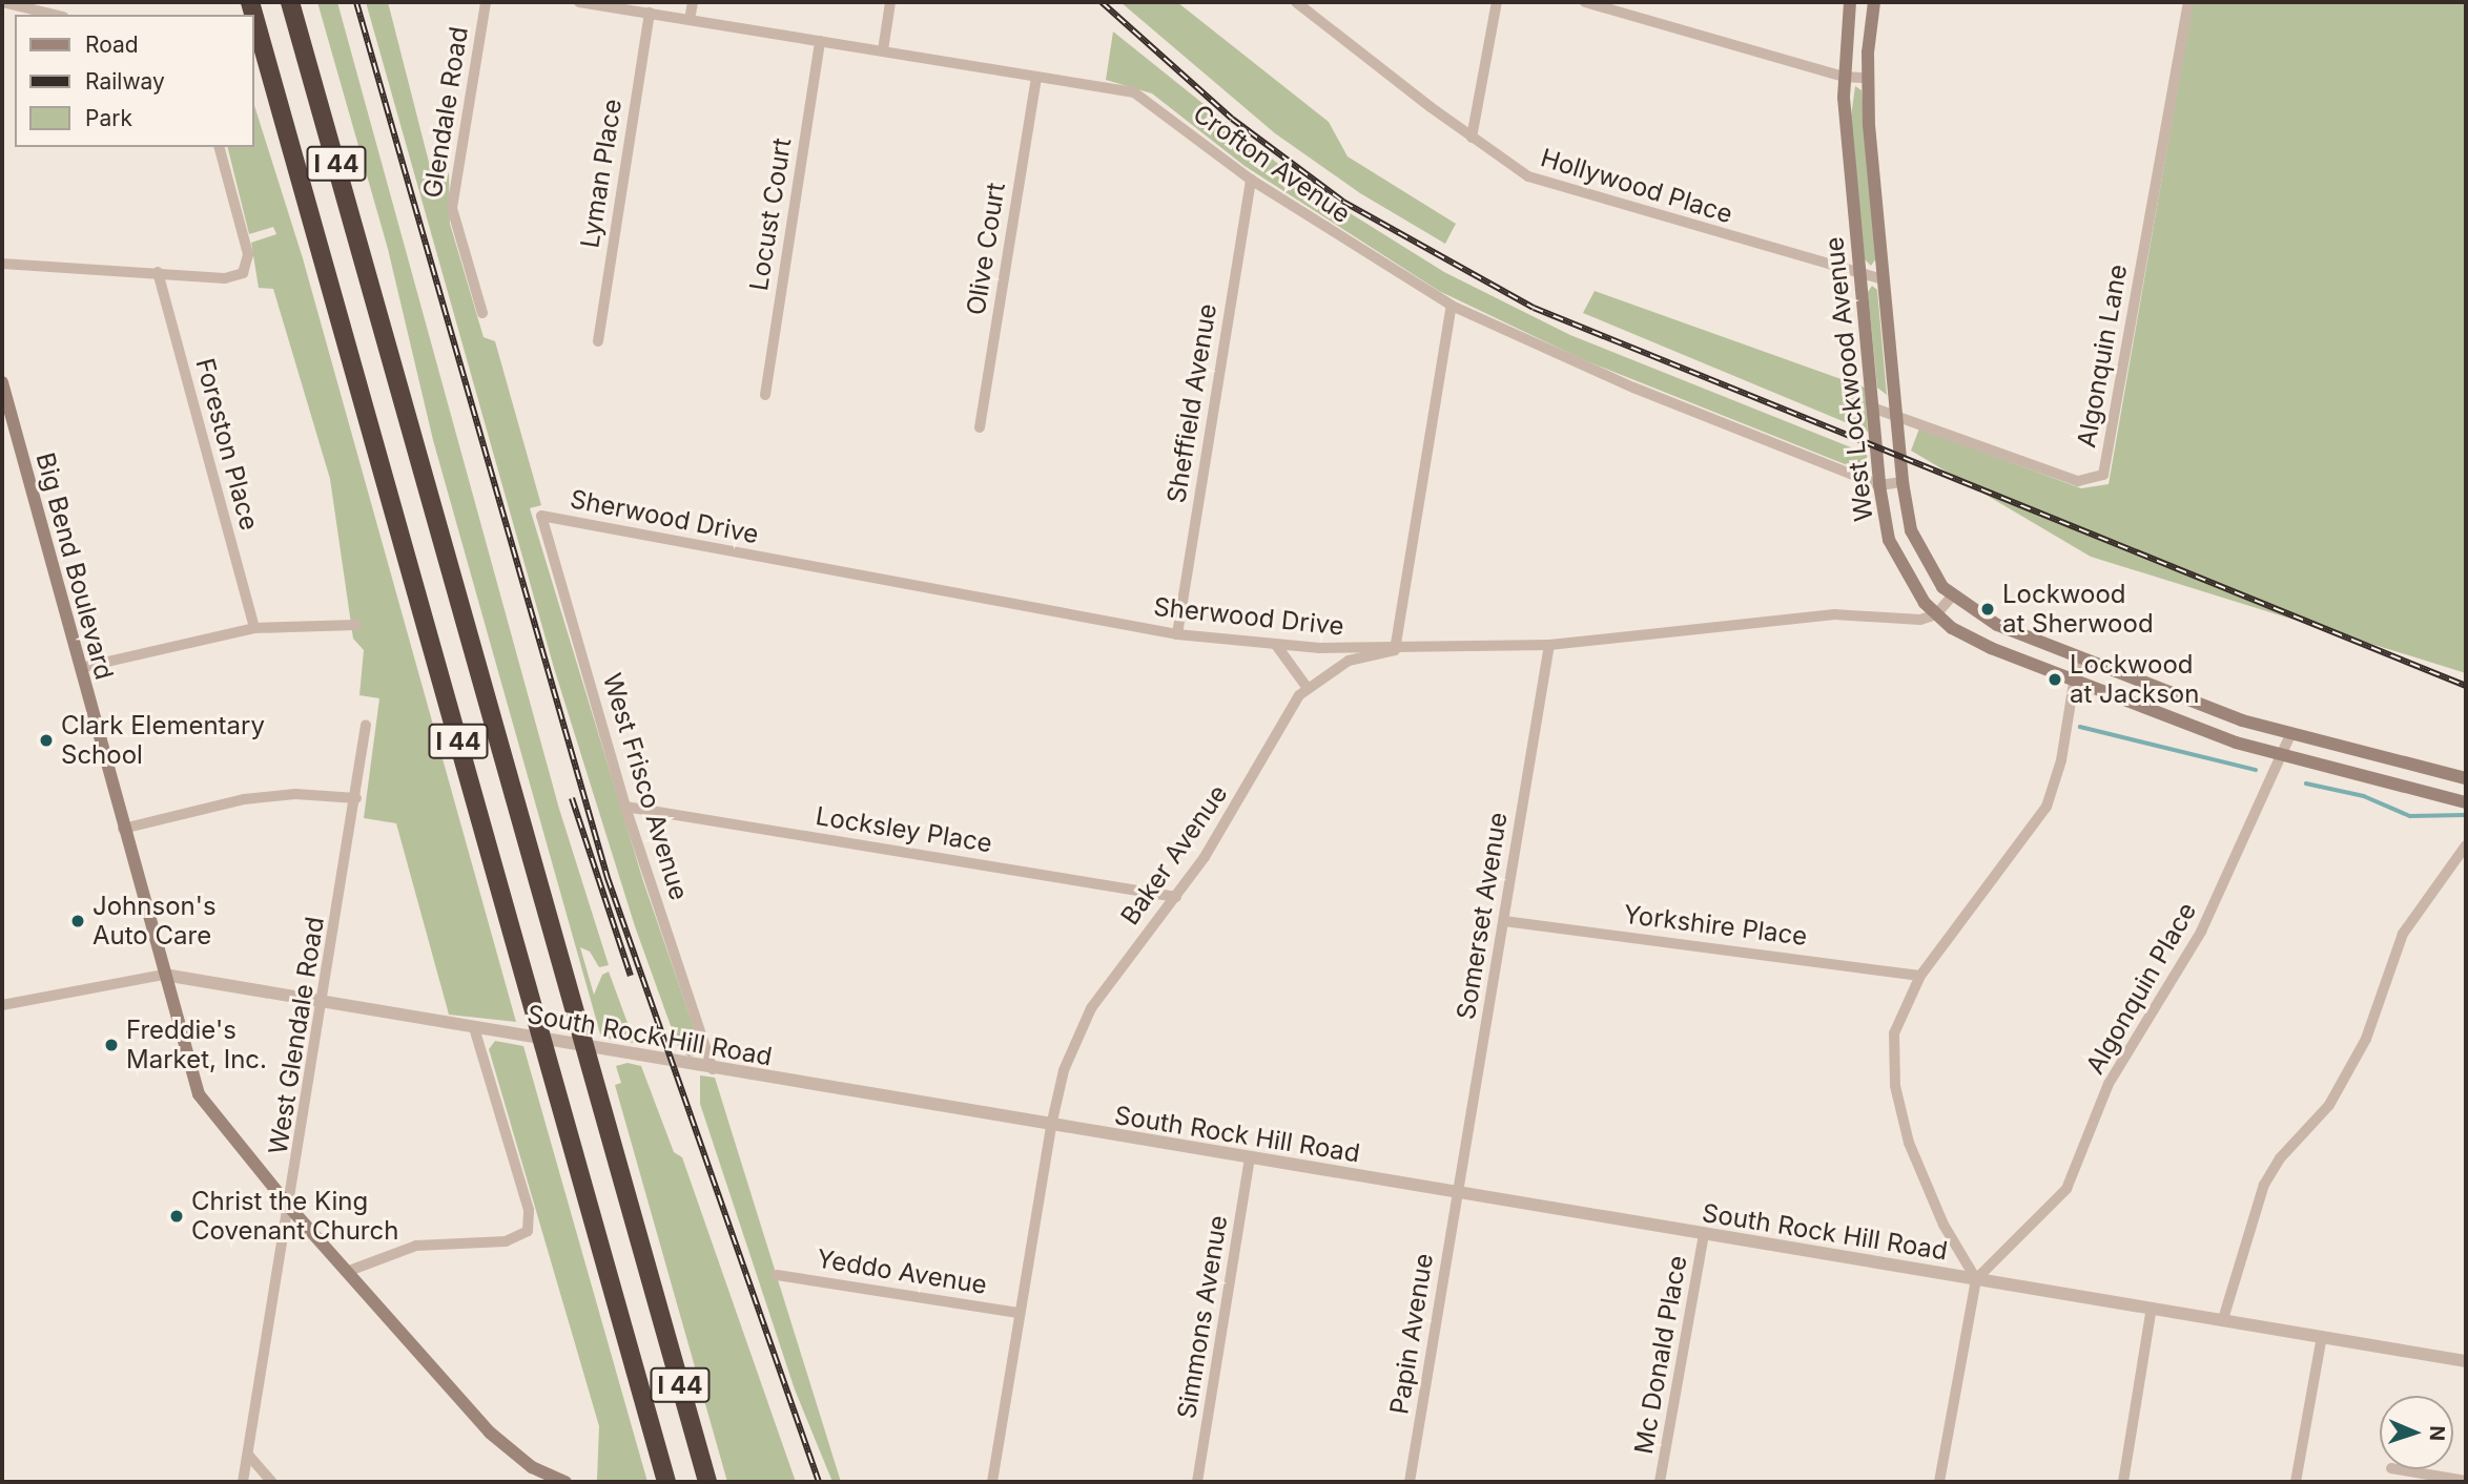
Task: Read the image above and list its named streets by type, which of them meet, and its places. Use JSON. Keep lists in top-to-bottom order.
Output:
{
  "streets": {
    "highway": ["I 44"],
    "main road": ["West Lockwood Avenue", "Big Bend Boulevard"],
    "street": [
      "Glendale Road",
      "Crofton Avenue",
      "Lyman Place",
      "Hollywood Place",
      "Locust Court",
      "Olive Court",
      "Algonquin Lane",
      "Sheffield Avenue",
      "Foreston Place",
      "Sherwood Drive",
      "West Frisco Avenue",
      "Locksley Place",
      "Baker Avenue",
      "Somerset Avenue",
      "Yorkshire Place",
      "Algonquin Place",
      "West Glendale Road",
      "South Rock Hill Road",
      "Yeddo Avenue",
      "Simmons Avenue",
      "Papin Avenue",
      "Mc Donald Place"
    ]
  },
  "crossings": [
    ["Crofton Avenue", "Lyman Place"],
    ["Crofton Avenue", "Locust Court"],
    ["Crofton Avenue", "Olive Court"],
    ["Crofton Avenue", "West Lockwood Avenue"],
    ["Crofton Avenue", "Sheffield Avenue"],
    ["Hollywood Place", "West Lockwood Avenue"],
    ["Algonquin Lane", "West Lockwood Avenue"],
    ["West Lockwood Avenue", "Sherwood Drive"],
    ["West Lockwood Avenue", "Algonquin Place"],
    ["Sheffield Avenue", "Sherwood Drive"],
    ["Sherwood Drive", "West Frisco Avenue"],
    ["Sherwood Drive", "Baker Avenue"],
    ["Sherwood Drive", "Somerset Avenue"],
    ["Big Bend Boulevard", "West Glendale Road"],
    ["Big Bend Boulevard", "South Rock Hill Road"],
    ["West Frisco Avenue", "Locksley Place"],
    ["West Frisco Avenue", "South Rock Hill Road"],
    ["Locksley Place", "Baker Avenue"],
    ["Baker Avenue", "South Rock Hill Road"],
    ["Baker Avenue", "Yeddo Avenue"],
    ["Somerset Avenue", "Yorkshire Place"],
    ["Somerset Avenue", "South Rock Hill Road"],
    ["Somerset Avenue", "Papin Avenue"],
    ["Algonquin Place", "South Rock Hill Road"],
    ["West Glendale Road", "South Rock Hill Road"],
    ["South Rock Hill Road", "Simmons Avenue"],
    ["South Rock Hill Road", "Papin Avenue"],
    ["South Rock Hill Road", "Mc Donald Place"]
  ],
  "places": [
    "Lockwood at Sherwood",
    "Lockwood at Jackson",
    "Clark Elementary School",
    "Johnson's Auto Care",
    "Freddie's Market, Inc.",
    "Christ the King Covenant Church"
  ],
  "legend": ["Road", "Railway", "Park"],
  "north": "right"
}
